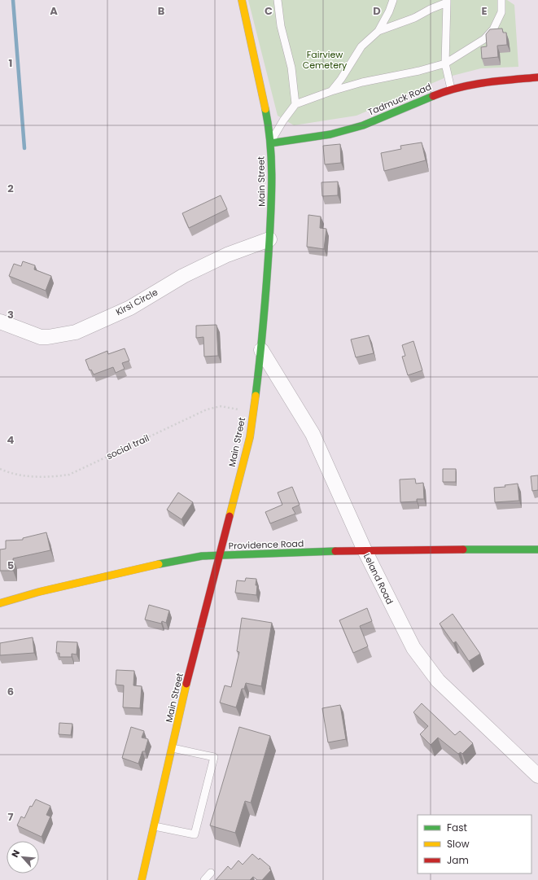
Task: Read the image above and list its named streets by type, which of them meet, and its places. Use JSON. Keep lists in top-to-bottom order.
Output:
{
  "streets": {
    "main road": ["Tadmuck Road", "Main Street", "Providence Road"],
    "street": ["Kirsi Circle", "Leland Road"],
    "path": ["social trail"]
  },
  "crossings": [
    ["Tadmuck Road", "Main Street"],
    ["Main Street", "Kirsi Circle"],
    ["Main Street", "social trail"],
    ["Main Street", "Providence Road"],
    ["Main Street", "Leland Road"],
    ["Providence Road", "Leland Road"]
  ],
  "parks": ["Fairview Cemetery"],
  "legend": ["Fast", "Slow", "Jam"],
  "north": "top left",
  "grid": {
    "columns": [
      "A",
      "B",
      "C",
      "D",
      "E"
    ],
    "rows": [
      "1",
      "2",
      "3",
      "4",
      "5",
      "6",
      "7"
    ]
  }
}
